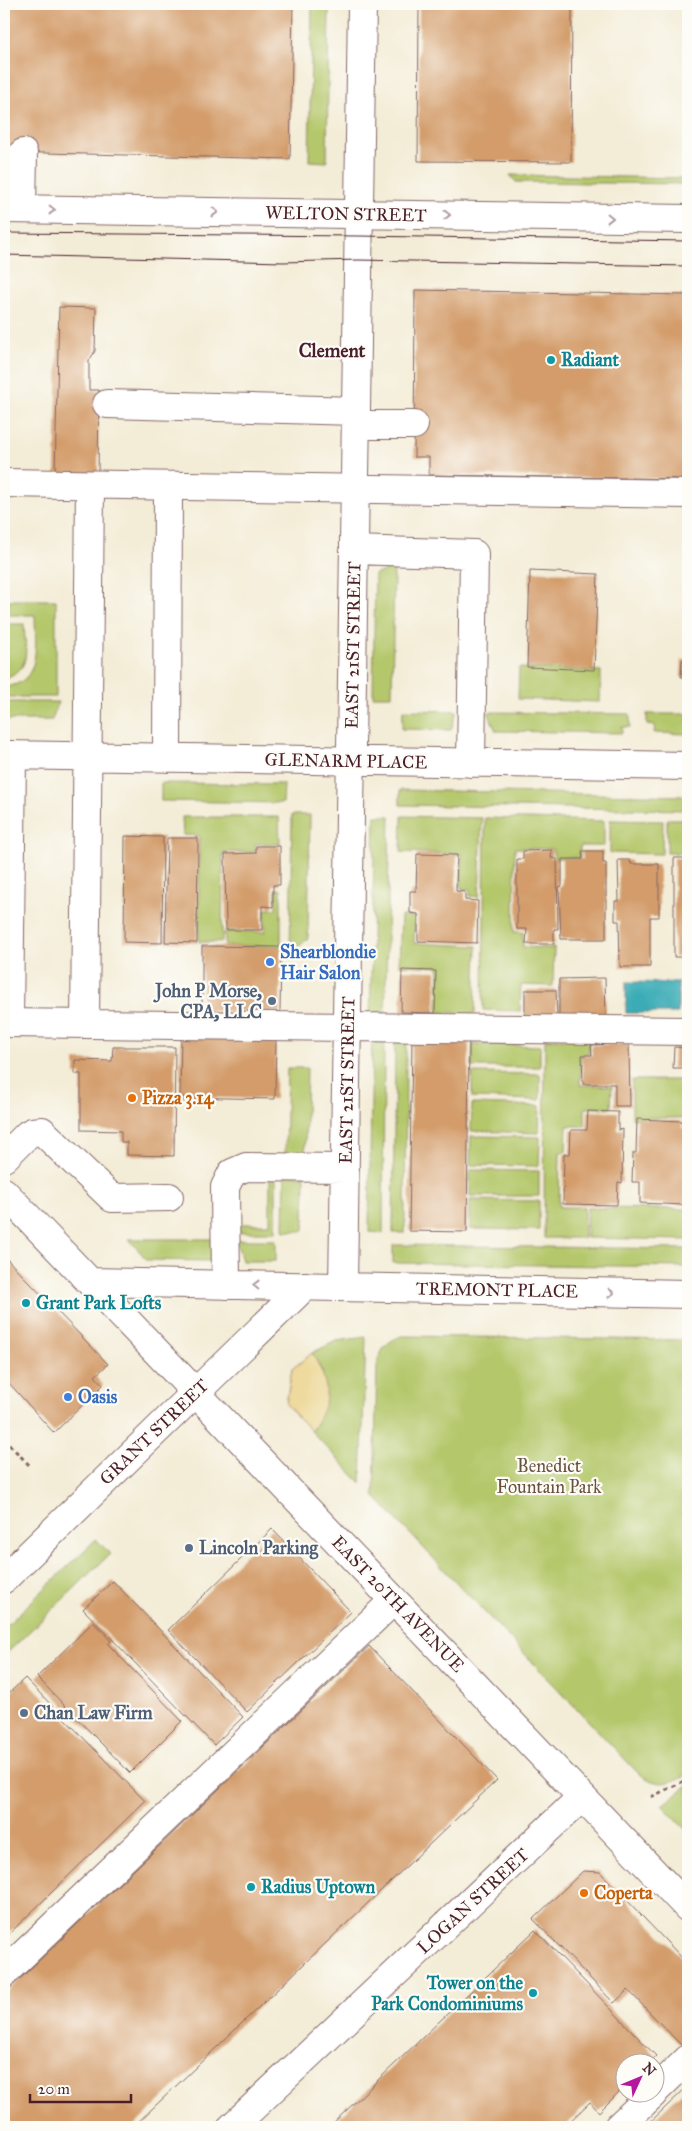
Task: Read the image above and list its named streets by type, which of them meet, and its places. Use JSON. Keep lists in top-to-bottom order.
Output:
{
  "streets": {
    "street": [
      "WELTON STREET",
      "EAST 21ST STREET",
      "GLENARM PLACE",
      "TREMONT PLACE",
      "GRANT STREET",
      "EAST 20TH AVENUE",
      "LOGAN STREET"
    ]
  },
  "crossings": [
    ["WELTON STREET", "EAST 21ST STREET"],
    ["EAST 21ST STREET", "GLENARM PLACE"],
    ["EAST 21ST STREET", "TREMONT PLACE"],
    ["TREMONT PLACE", "GRANT STREET"],
    ["TREMONT PLACE", "EAST 20TH AVENUE"],
    ["GRANT STREET", "EAST 20TH AVENUE"],
    ["EAST 20TH AVENUE", "LOGAN STREET"]
  ],
  "districts": ["Clement"],
  "parks": ["Benedict Fountain Park"],
  "places": [
    "Radiant",
    "Shearblondie Hair Salon",
    "John P Morse, CPA, LLC",
    "Pizza 3.14",
    "Grant Park Lofts",
    "Oasis",
    "Lincoln Parking",
    "Chan Law Firm",
    "Radius Uptown",
    "Coperta",
    "Tower on the Park Condominiums"
  ],
  "scale_bar": "20 m",
  "north": "top right"
}
